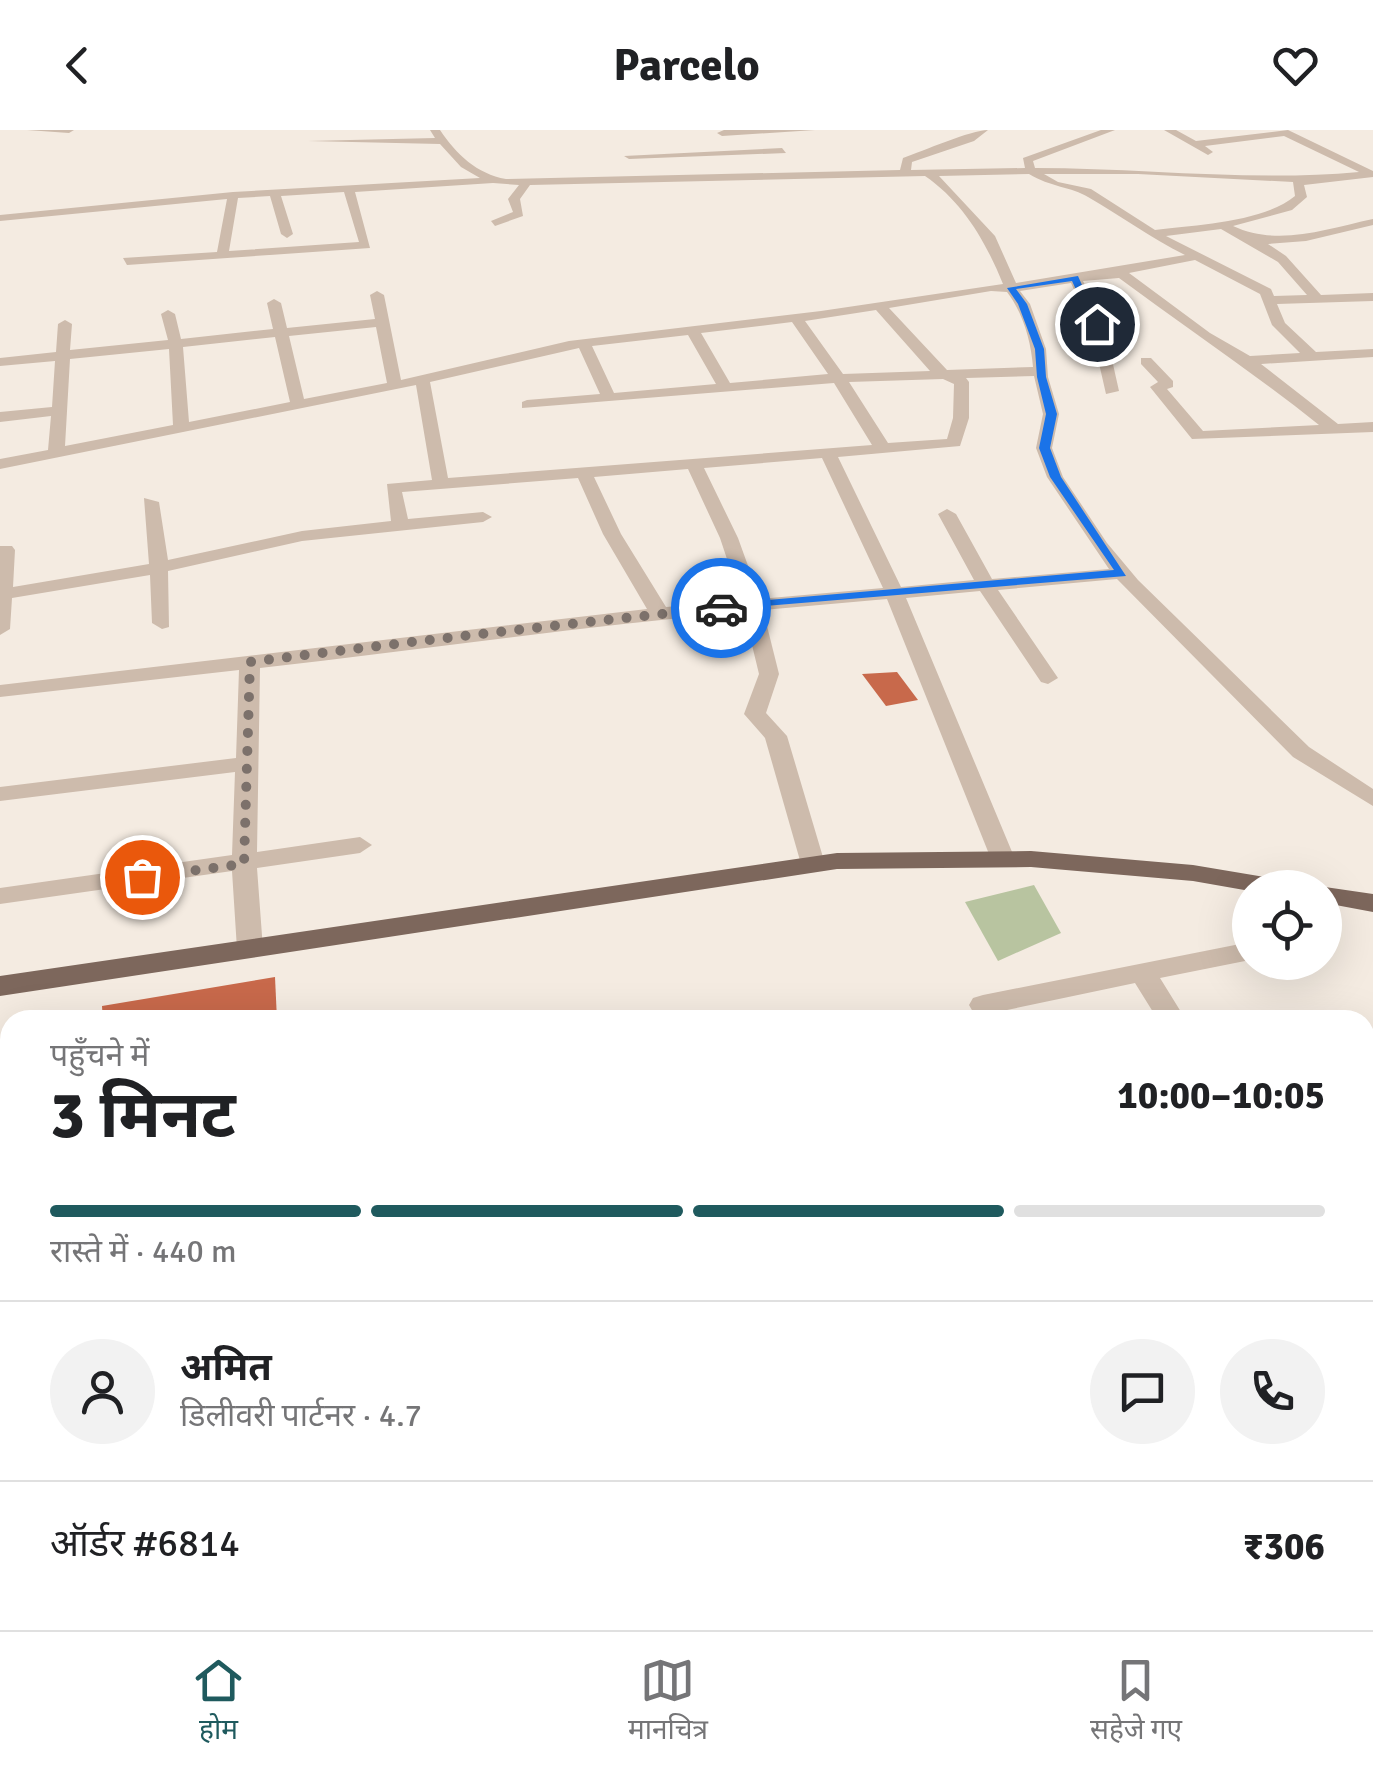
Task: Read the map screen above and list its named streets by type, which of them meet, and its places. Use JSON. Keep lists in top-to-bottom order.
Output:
{
  "page": {
    "header": "Parcelo",
    "heading": ["3 मिनट", "पहुँचने में", "10:00–10:05"],
    "panel": [
      "अमित",
      "डिलीवरी पार्टनर · 4.7",
      "ऑर्डर #6814",
      "₹306"
    ],
    "bar": "रास्ते में · 440 m",
    "tabs": ["होम", "मानचित्र", "सहेजे गए"]
  }
}
